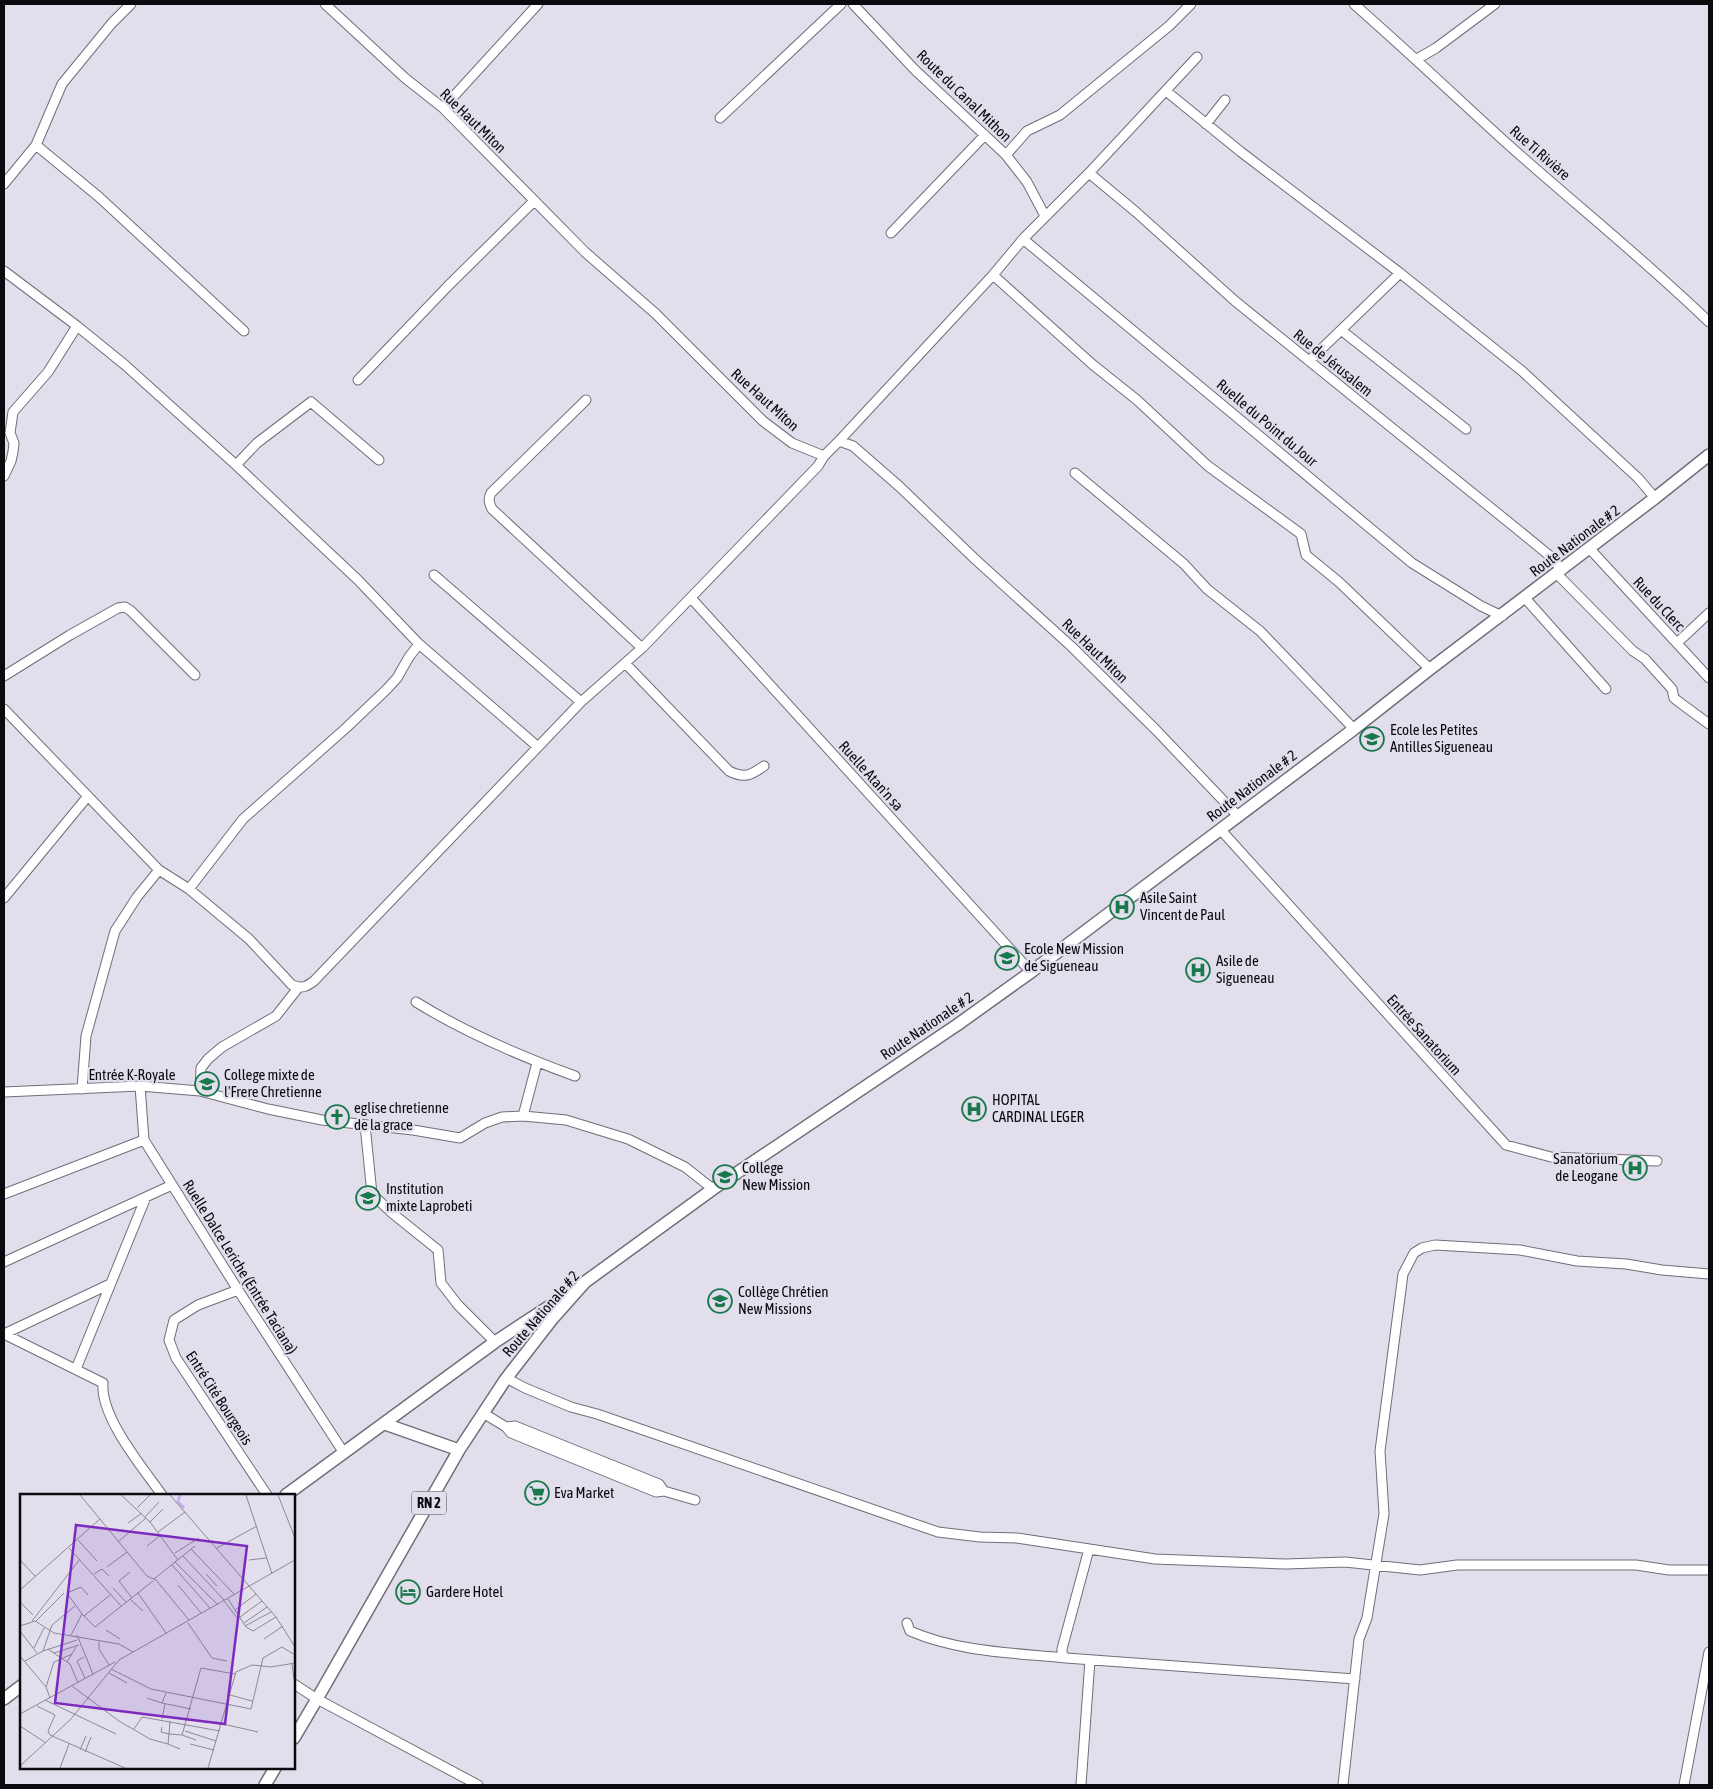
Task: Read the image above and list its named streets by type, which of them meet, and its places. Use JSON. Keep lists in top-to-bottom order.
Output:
{
  "streets": {
    "main road": ["Route Nationale # 2", "RN 2"],
    "street": [
      "Route du Canal Mithon",
      "Rue Haut Miton",
      "Rue Ti Rivière",
      "Rue de Jérusalem",
      "Ruelle du Point du Jour",
      "Rue du Clerc",
      "Ruelle Atan'n sa",
      "Entrée Sanatorium",
      "Entrée K-Royale",
      "Ruelle Dalce Leriche (Entrée Taciana)",
      "Entré Cité Bourgeois"
    ]
  },
  "crossings": [
    ["Rue Haut Miton", "Route Nationale # 2"],
    ["Rue de Jérusalem", "Route Nationale # 2"],
    ["Ruelle du Point du Jour", "Route Nationale # 2"],
    ["Route Nationale # 2", "Rue du Clerc"],
    ["Route Nationale # 2", "Ruelle Atan'n sa"],
    ["Route Nationale # 2", "Entrée Sanatorium"],
    ["Route Nationale # 2", "Entrée K-Royale"],
    ["Entrée K-Royale", "Ruelle Dalce Leriche (Entrée Taciana)"],
    ["Ruelle Dalce Leriche (Entrée Taciana)", "Entré Cité Bourgeois"]
  ],
  "places": {
    "school or university": [
      "Ecole les Petites Antilles Sigueneau",
      "Ecole New Mission de Sigueneau",
      "College mixte de l'Frere Chretienne",
      "College New Mission",
      "Institution mixte Laprobeti",
      "Collège Chrétien New Missions"
    ],
    "hospital": [
      "Asile Saint Vincent de Paul",
      "Asile de Sigueneau",
      "HOPITAL CARDINAL LEGER",
      "Sanatorium de Leogane"
    ],
    "church": ["eglise chretienne de la grace"],
    "supermarket": ["Eva Market"],
    "hotel": ["Gardere Hotel"]
  }
}
